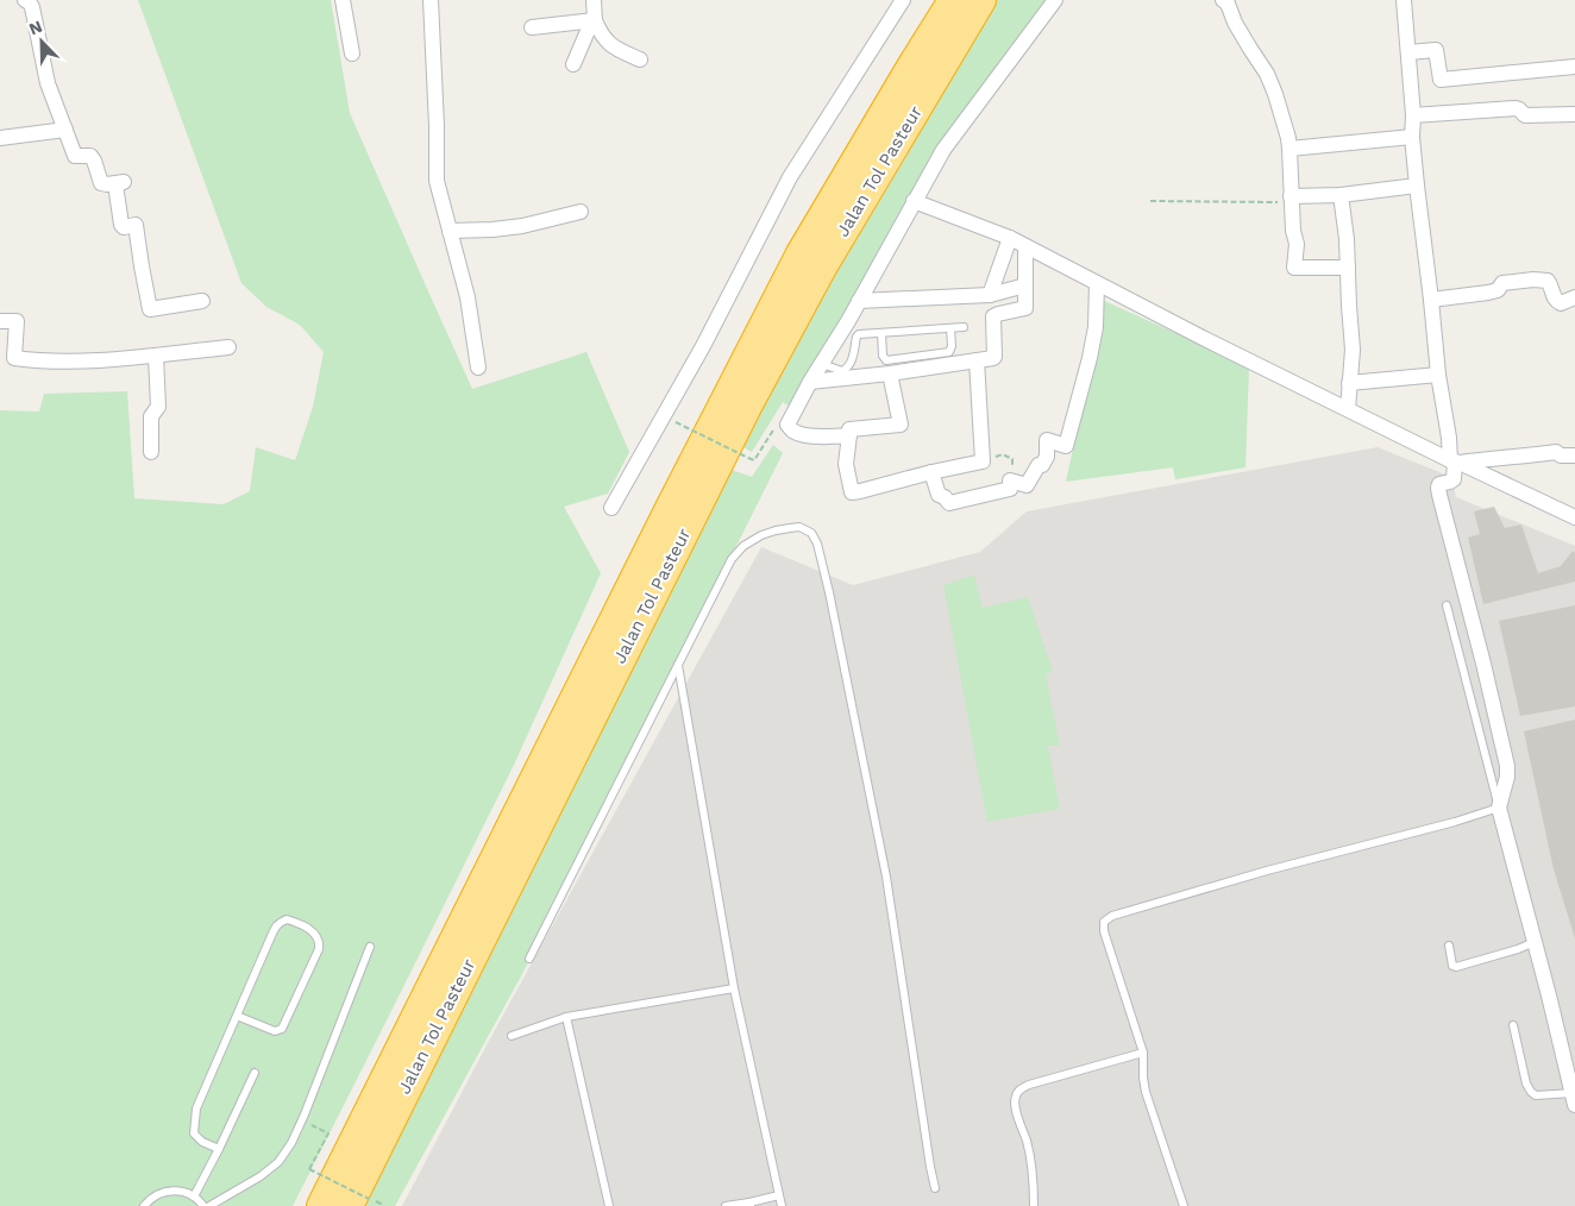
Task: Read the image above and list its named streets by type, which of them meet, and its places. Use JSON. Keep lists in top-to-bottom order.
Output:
{
  "streets": {
    "highway": ["Jalan Tol Pasteur"]
  },
  "north": "top left"
}
